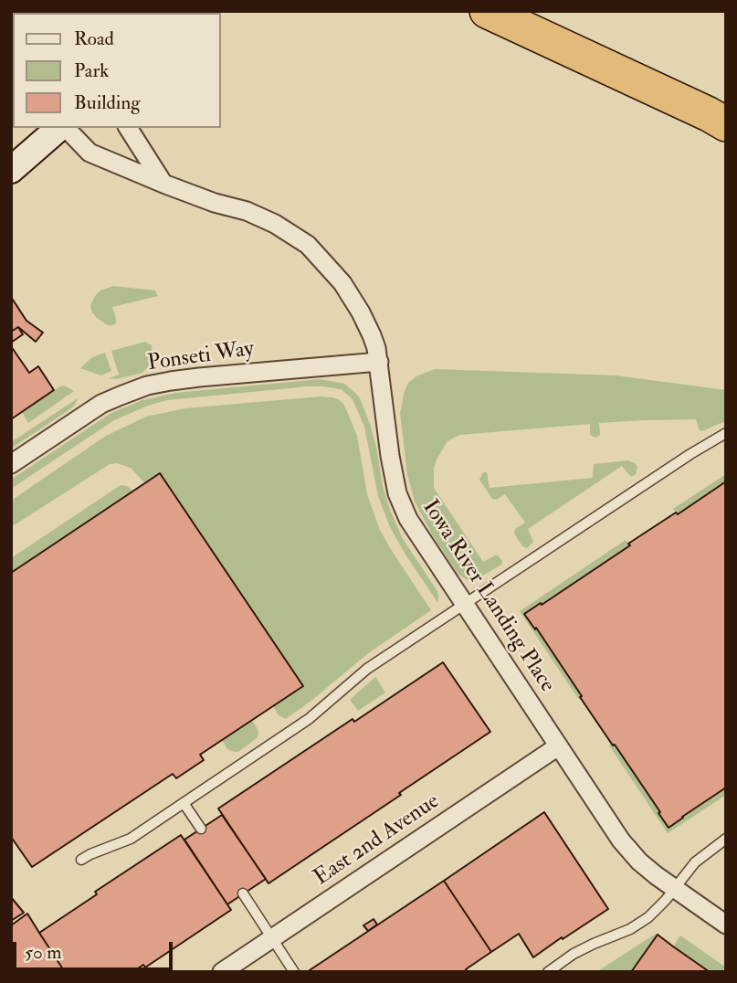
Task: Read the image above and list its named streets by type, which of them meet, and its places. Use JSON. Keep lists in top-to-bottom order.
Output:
{
  "streets": {
    "street": ["Ponseti Way", "Iowa River Landing Place", "East 2nd Avenue"]
  },
  "crossings": [
    ["Ponseti Way", "Iowa River Landing Place"],
    ["Iowa River Landing Place", "East 2nd Avenue"]
  ],
  "legend": ["Road", "Park", "Building"],
  "scale_bar": "50 m"
}
